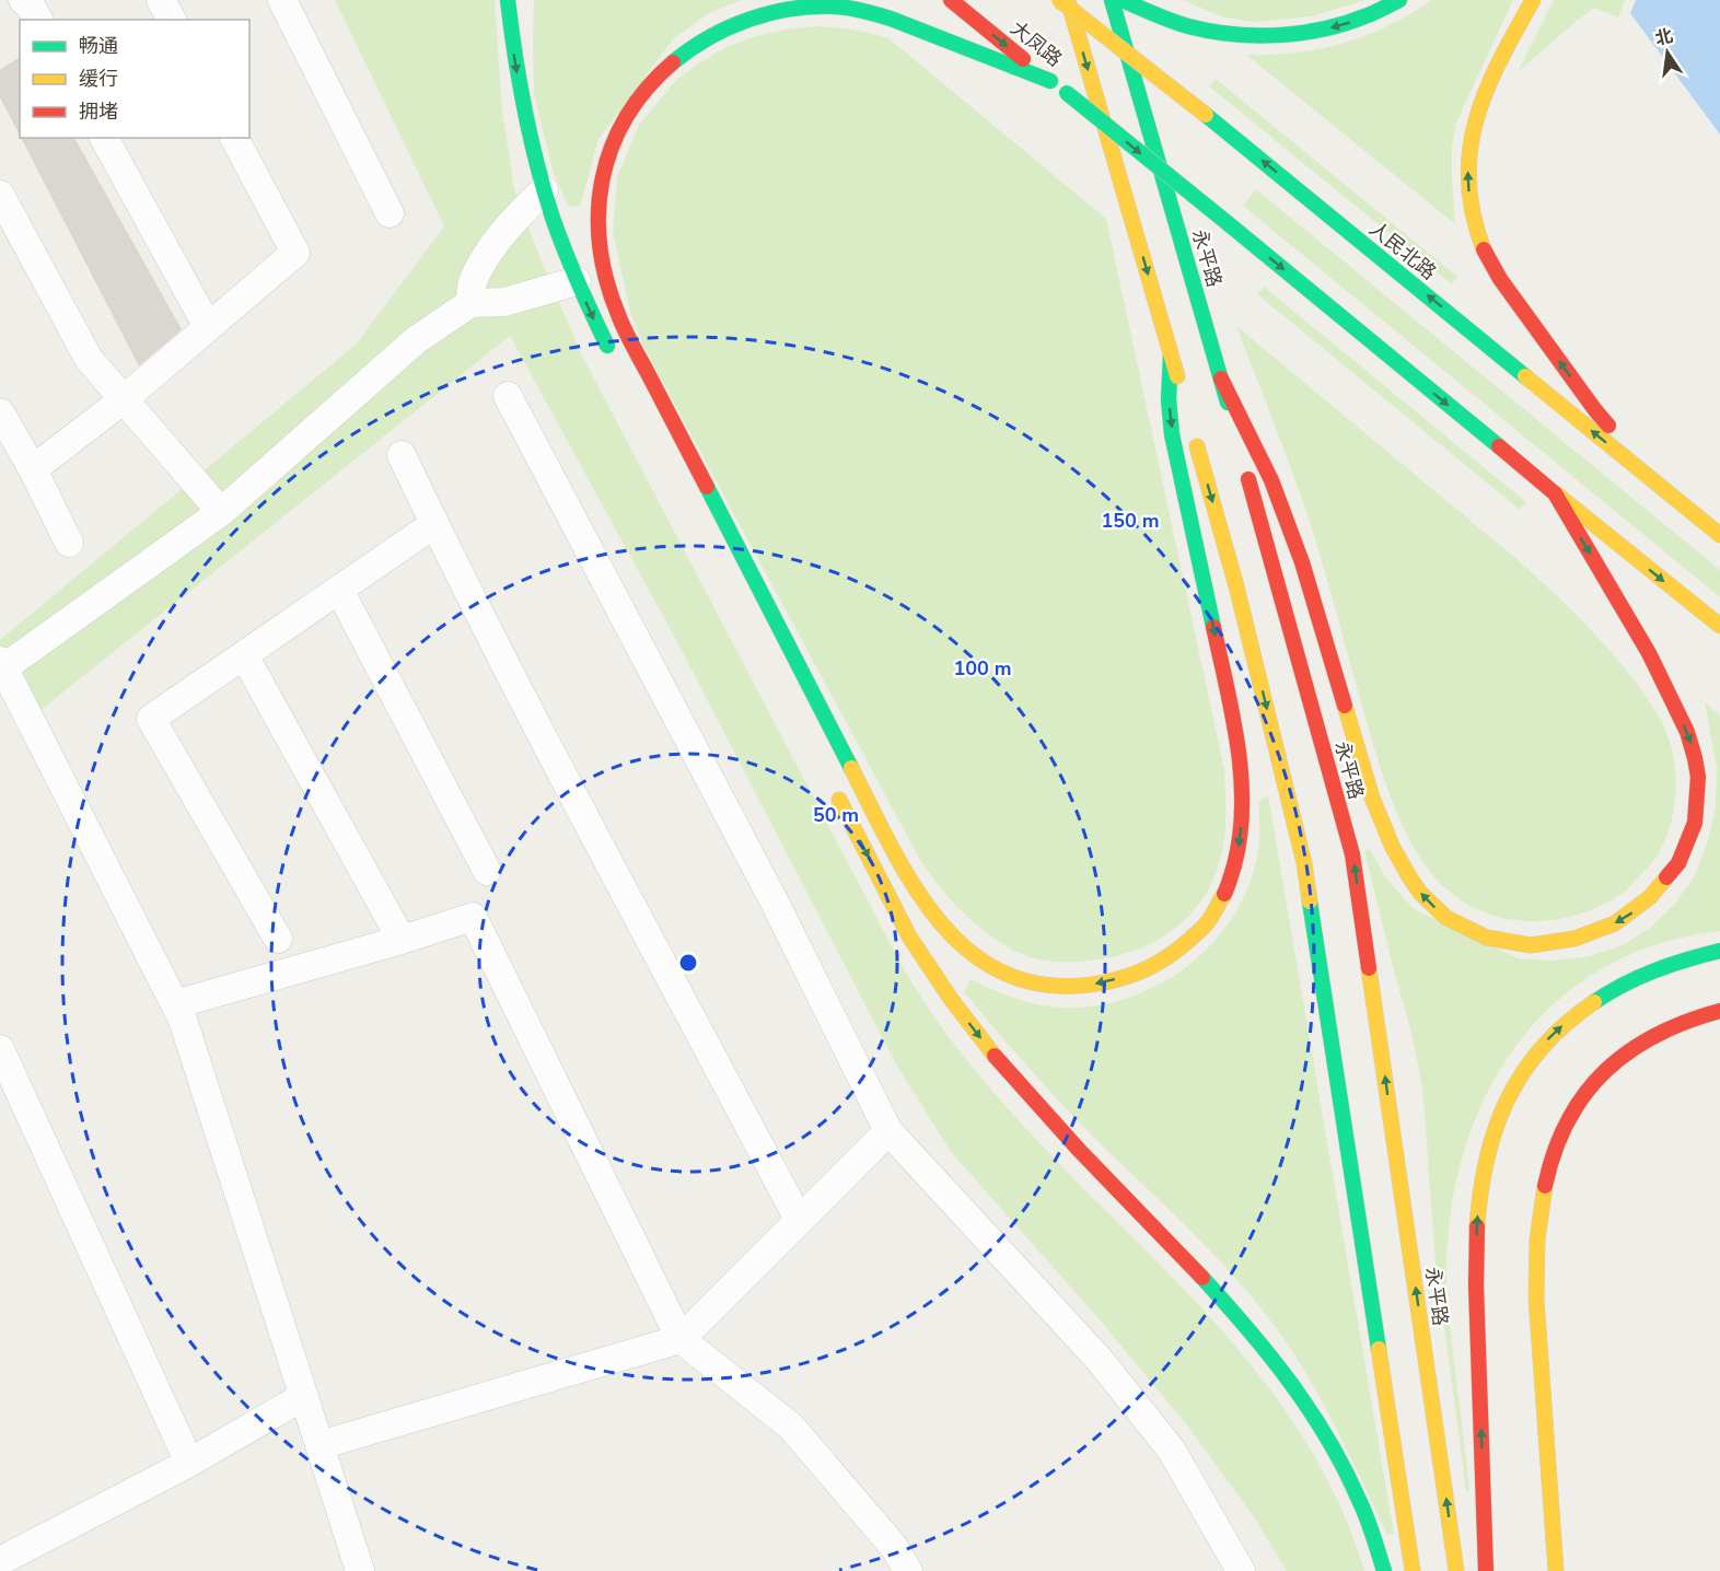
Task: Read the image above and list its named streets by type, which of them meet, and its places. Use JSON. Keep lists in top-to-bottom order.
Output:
{
  "streets": {
    "main road": ["大凤路", "人民北路", "永平路"]
  },
  "one_way": ["大凤路", "人民北路"],
  "legend": ["畅通", "缓行", "拥堵"],
  "north": "top",
  "rings": ["150 m", "100 m", "50 m"]
}
